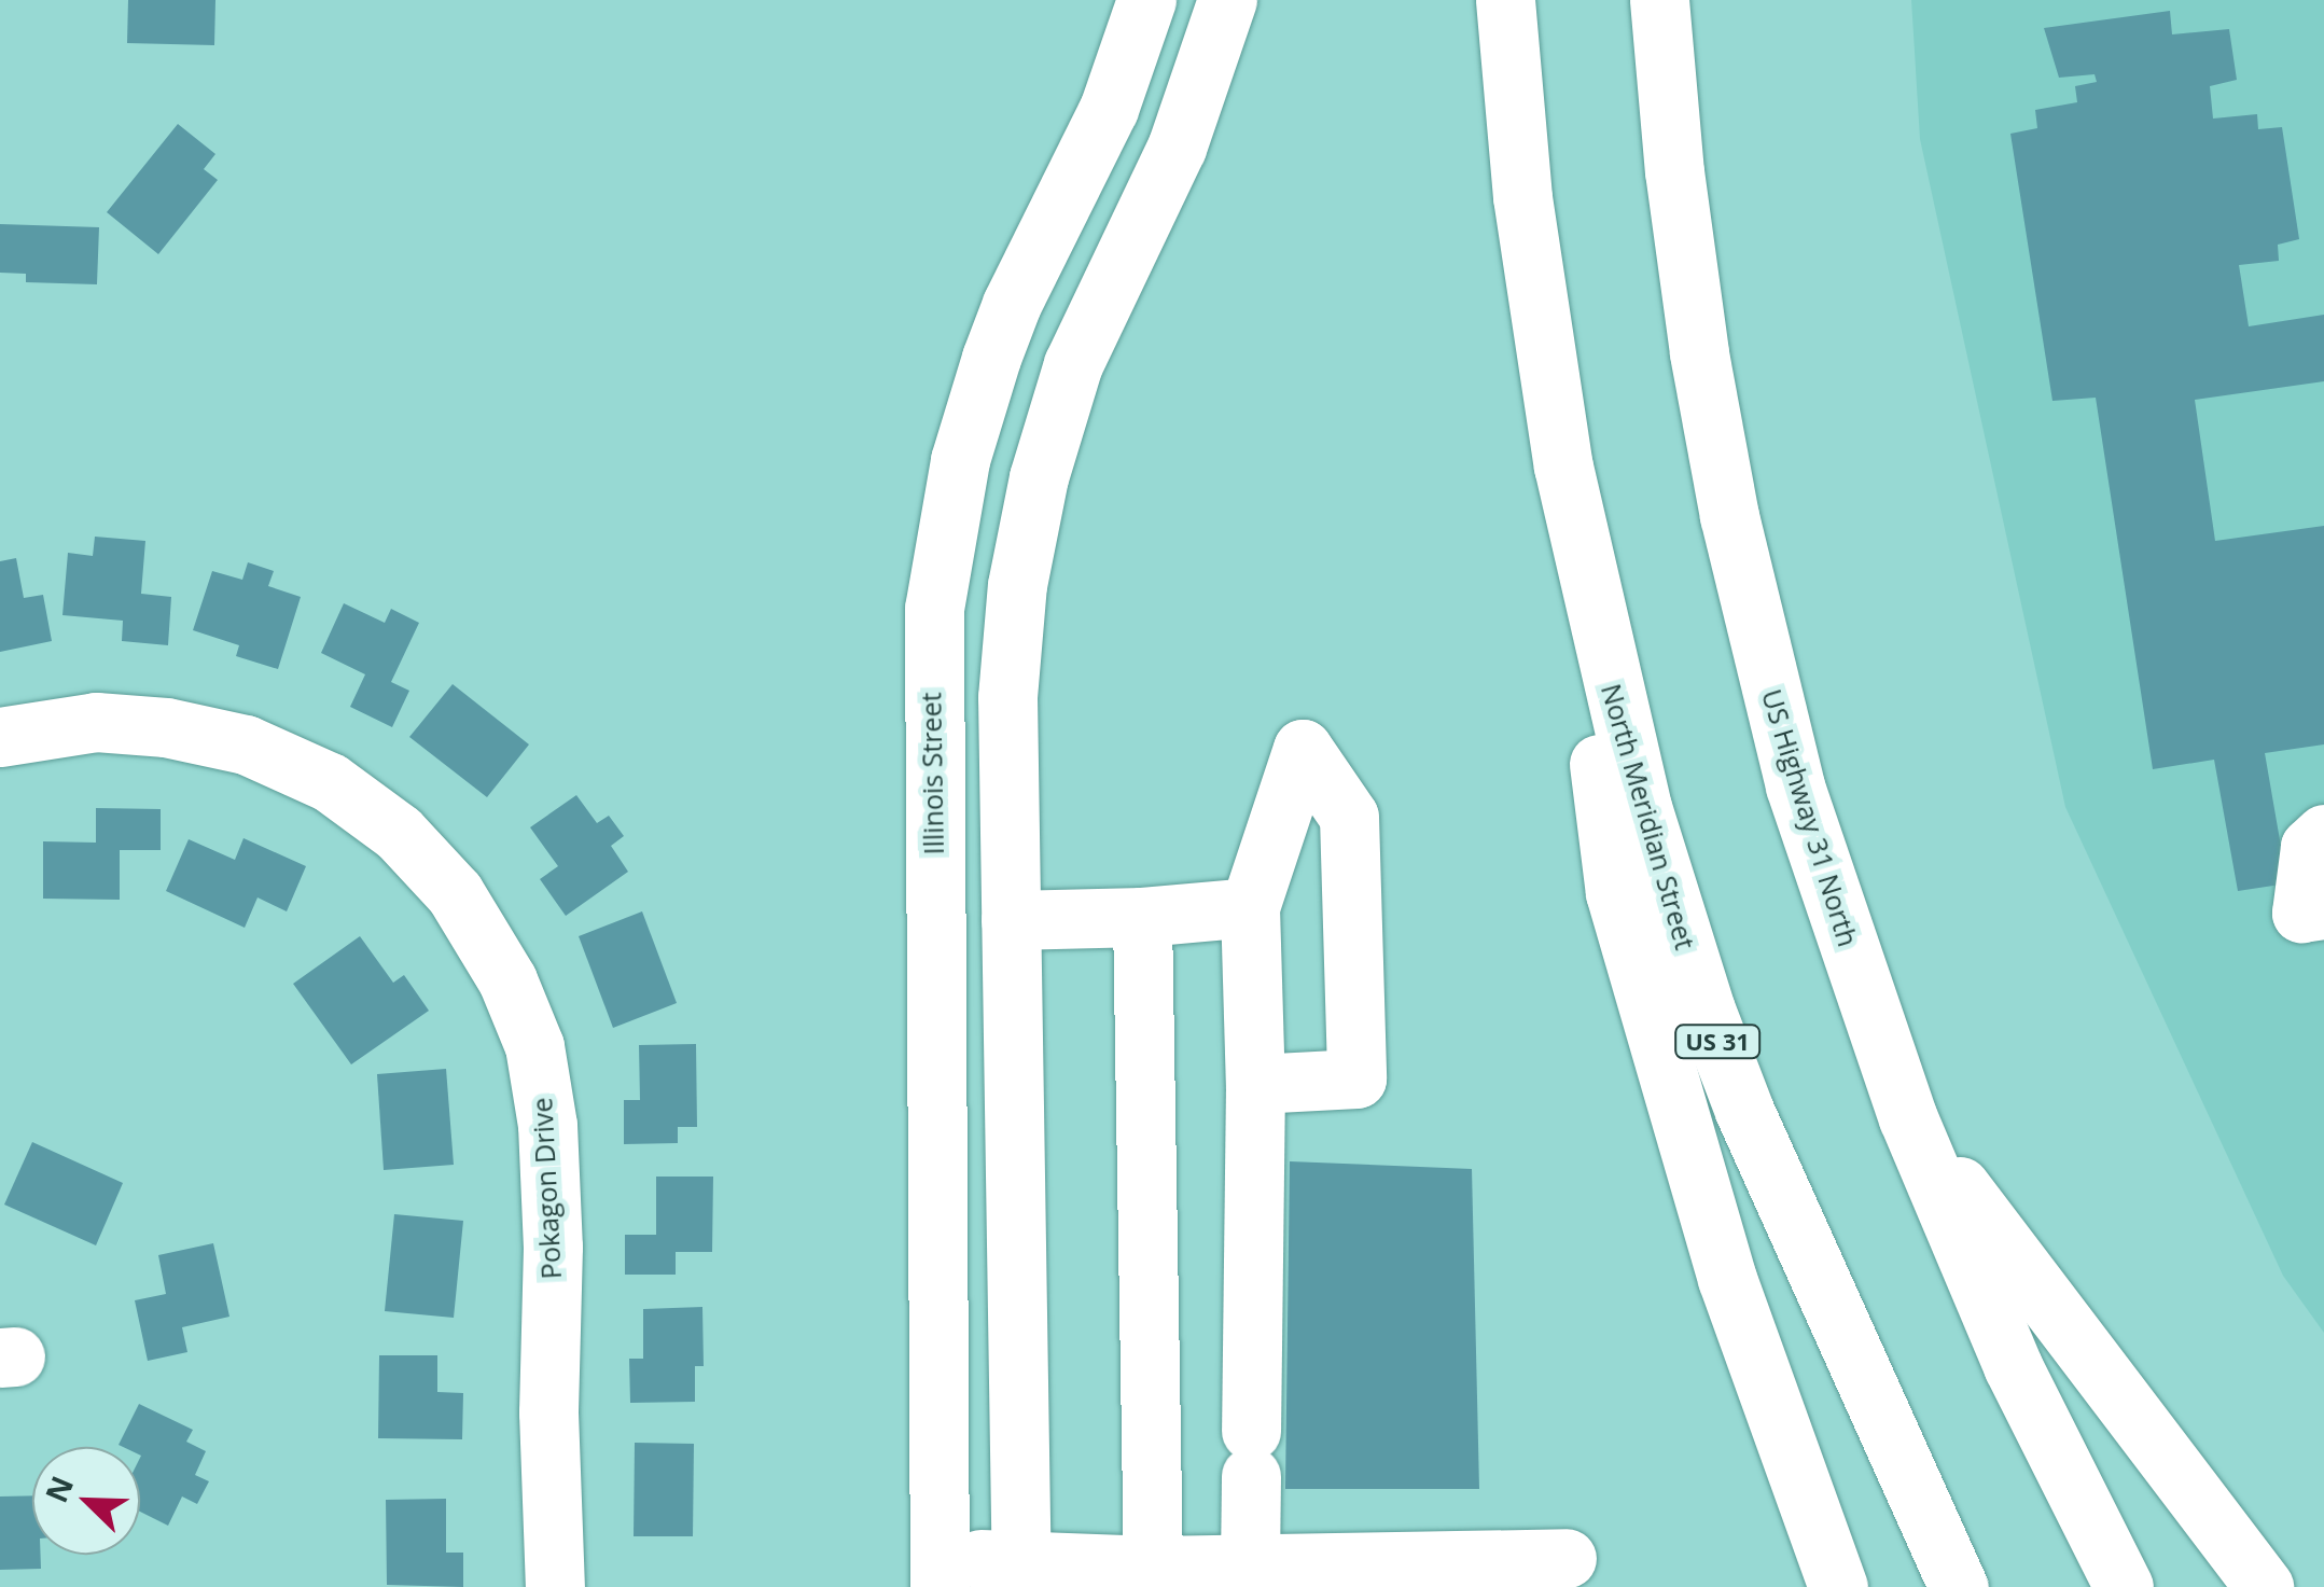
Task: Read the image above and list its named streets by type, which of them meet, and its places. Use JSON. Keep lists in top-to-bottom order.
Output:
{
  "streets": {
    "main road": [
      "Illinois Street",
      "North Meridian Street",
      "US Highway 31 North",
      "US 31",
      "Pokagon Drive"
    ]
  },
  "north": "top left"
}
